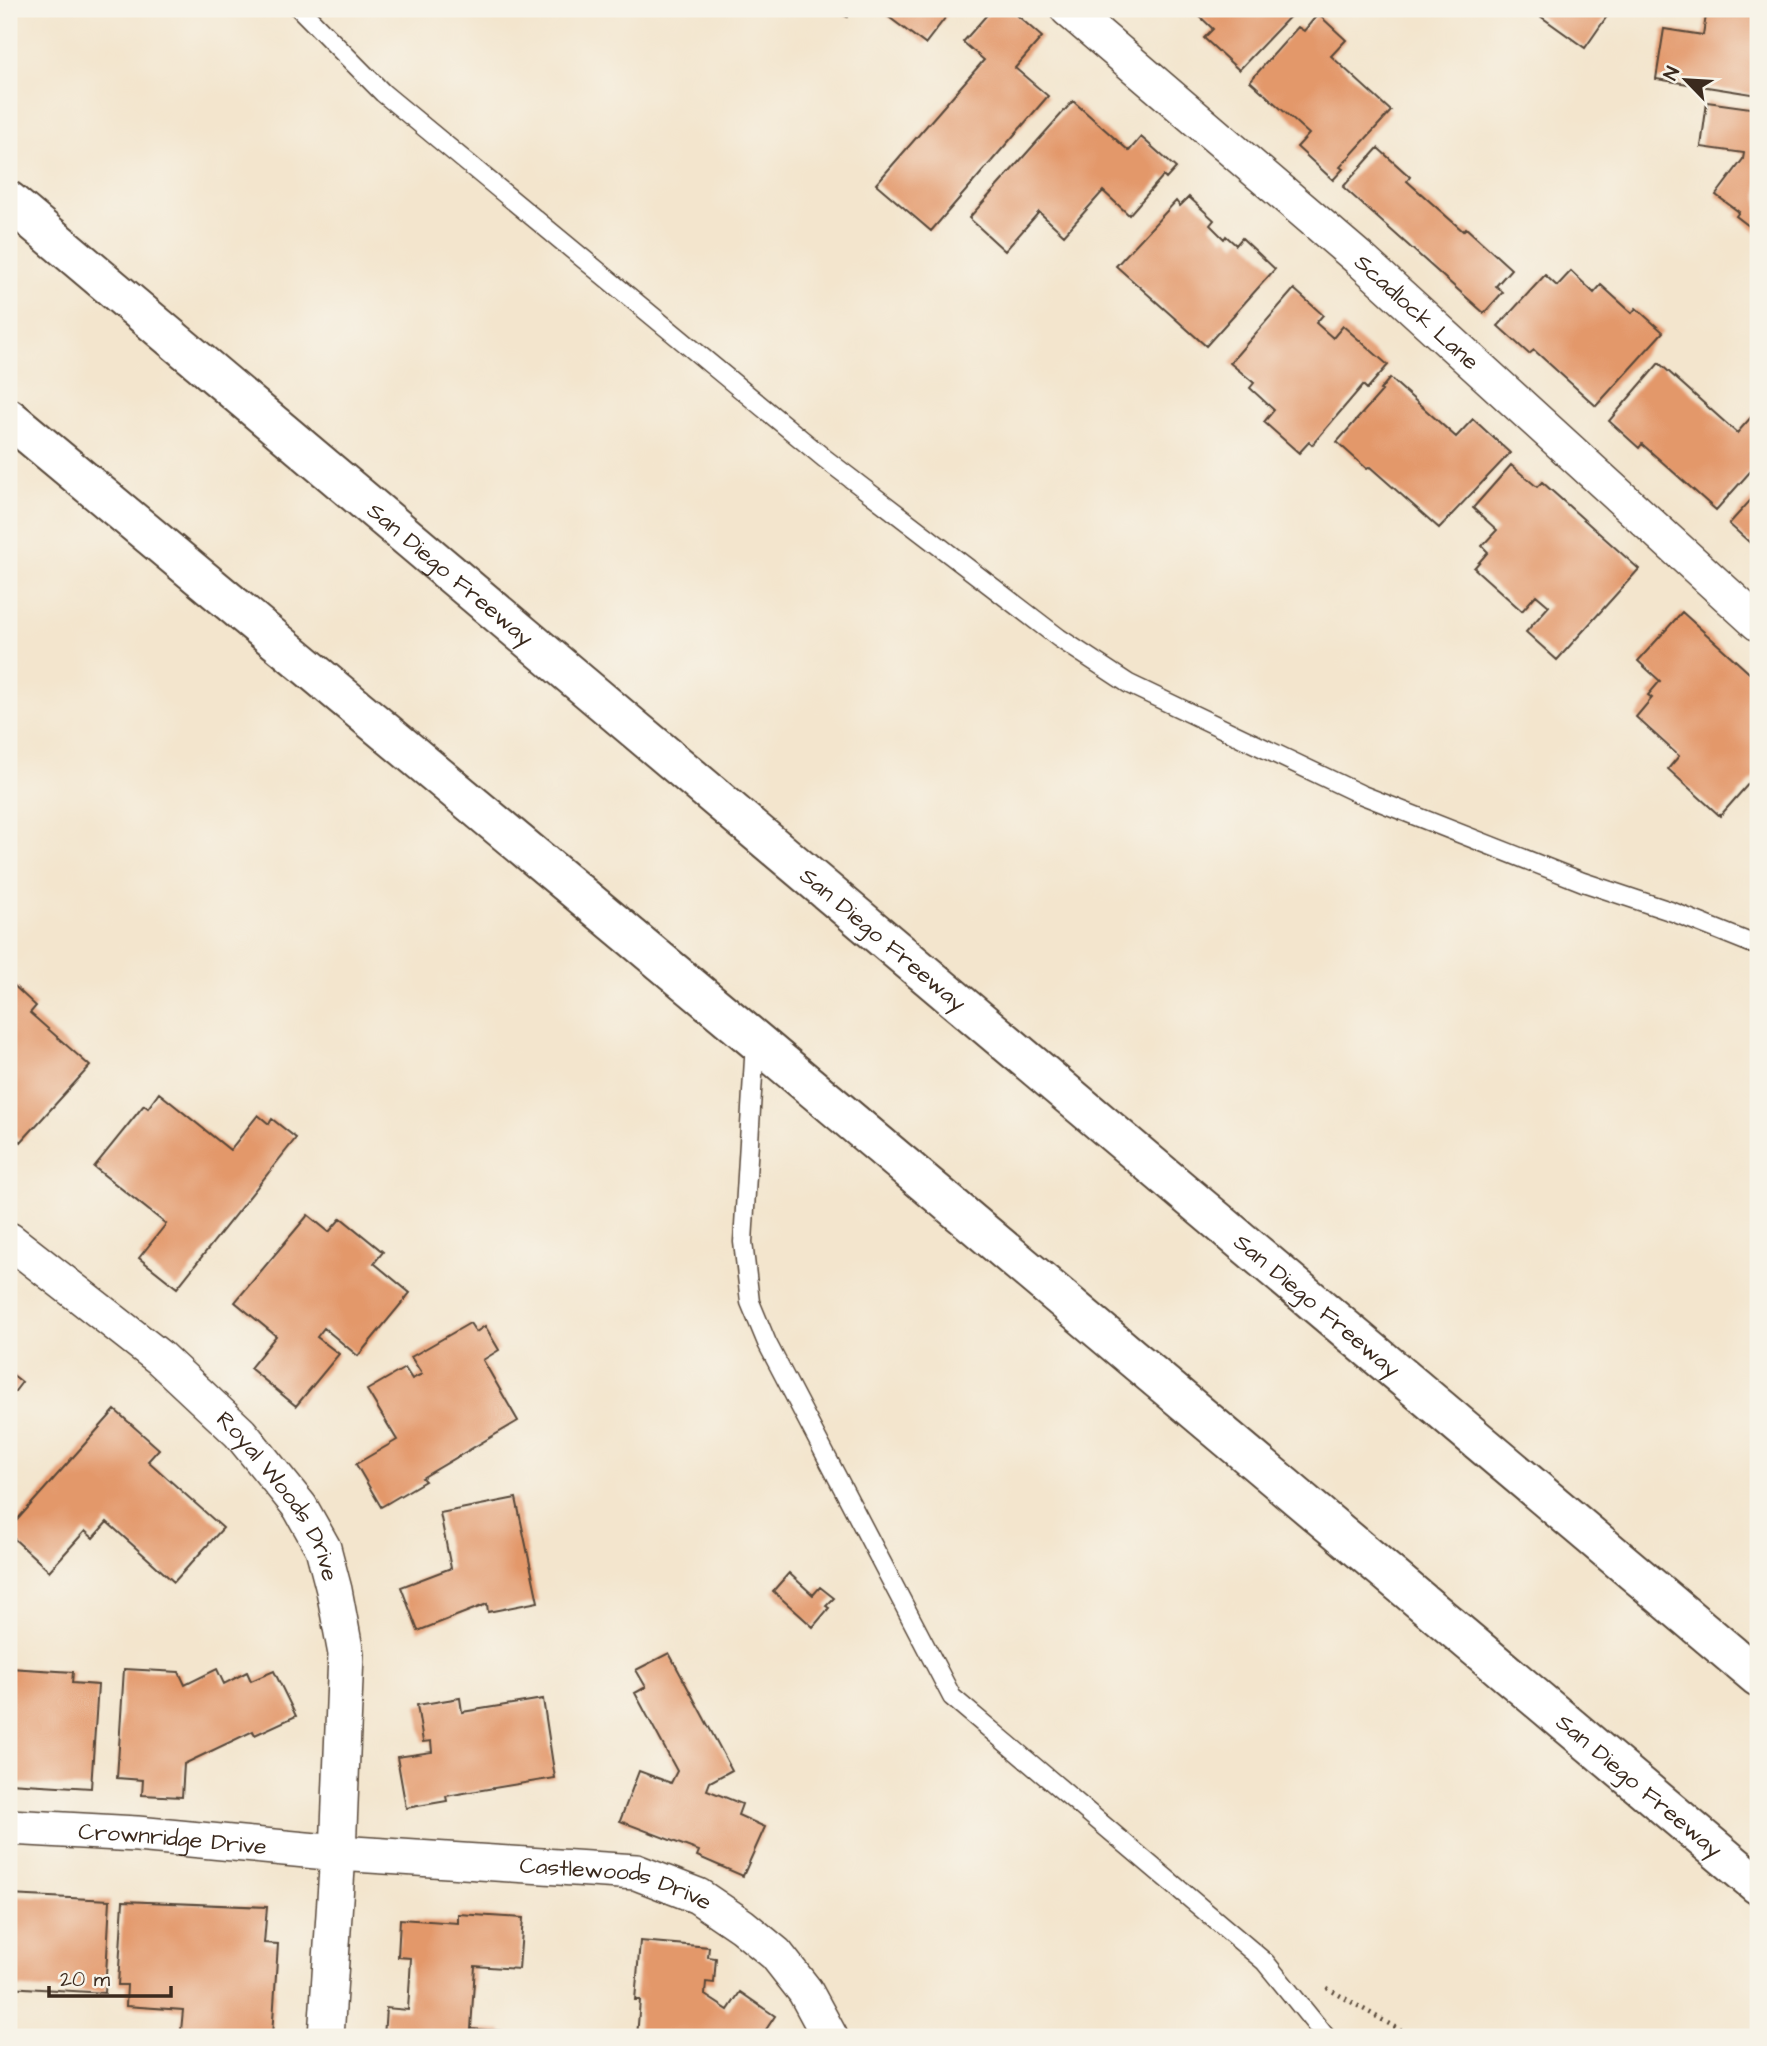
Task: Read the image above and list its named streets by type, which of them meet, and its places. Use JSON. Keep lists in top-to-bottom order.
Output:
{
  "streets": {
    "highway": ["San Diego Freeway"],
    "street": [
      "Scadlock Lane",
      "Royal Woods Drive",
      "Crownridge Drive",
      "Castlewoods Drive"
    ]
  },
  "crossings": [
    ["Royal Woods Drive", "Crownridge Drive"],
    ["Royal Woods Drive", "Castlewoods Drive"],
    ["Crownridge Drive", "Castlewoods Drive"]
  ],
  "scale_bar": "20 m",
  "north": "top left"
}
